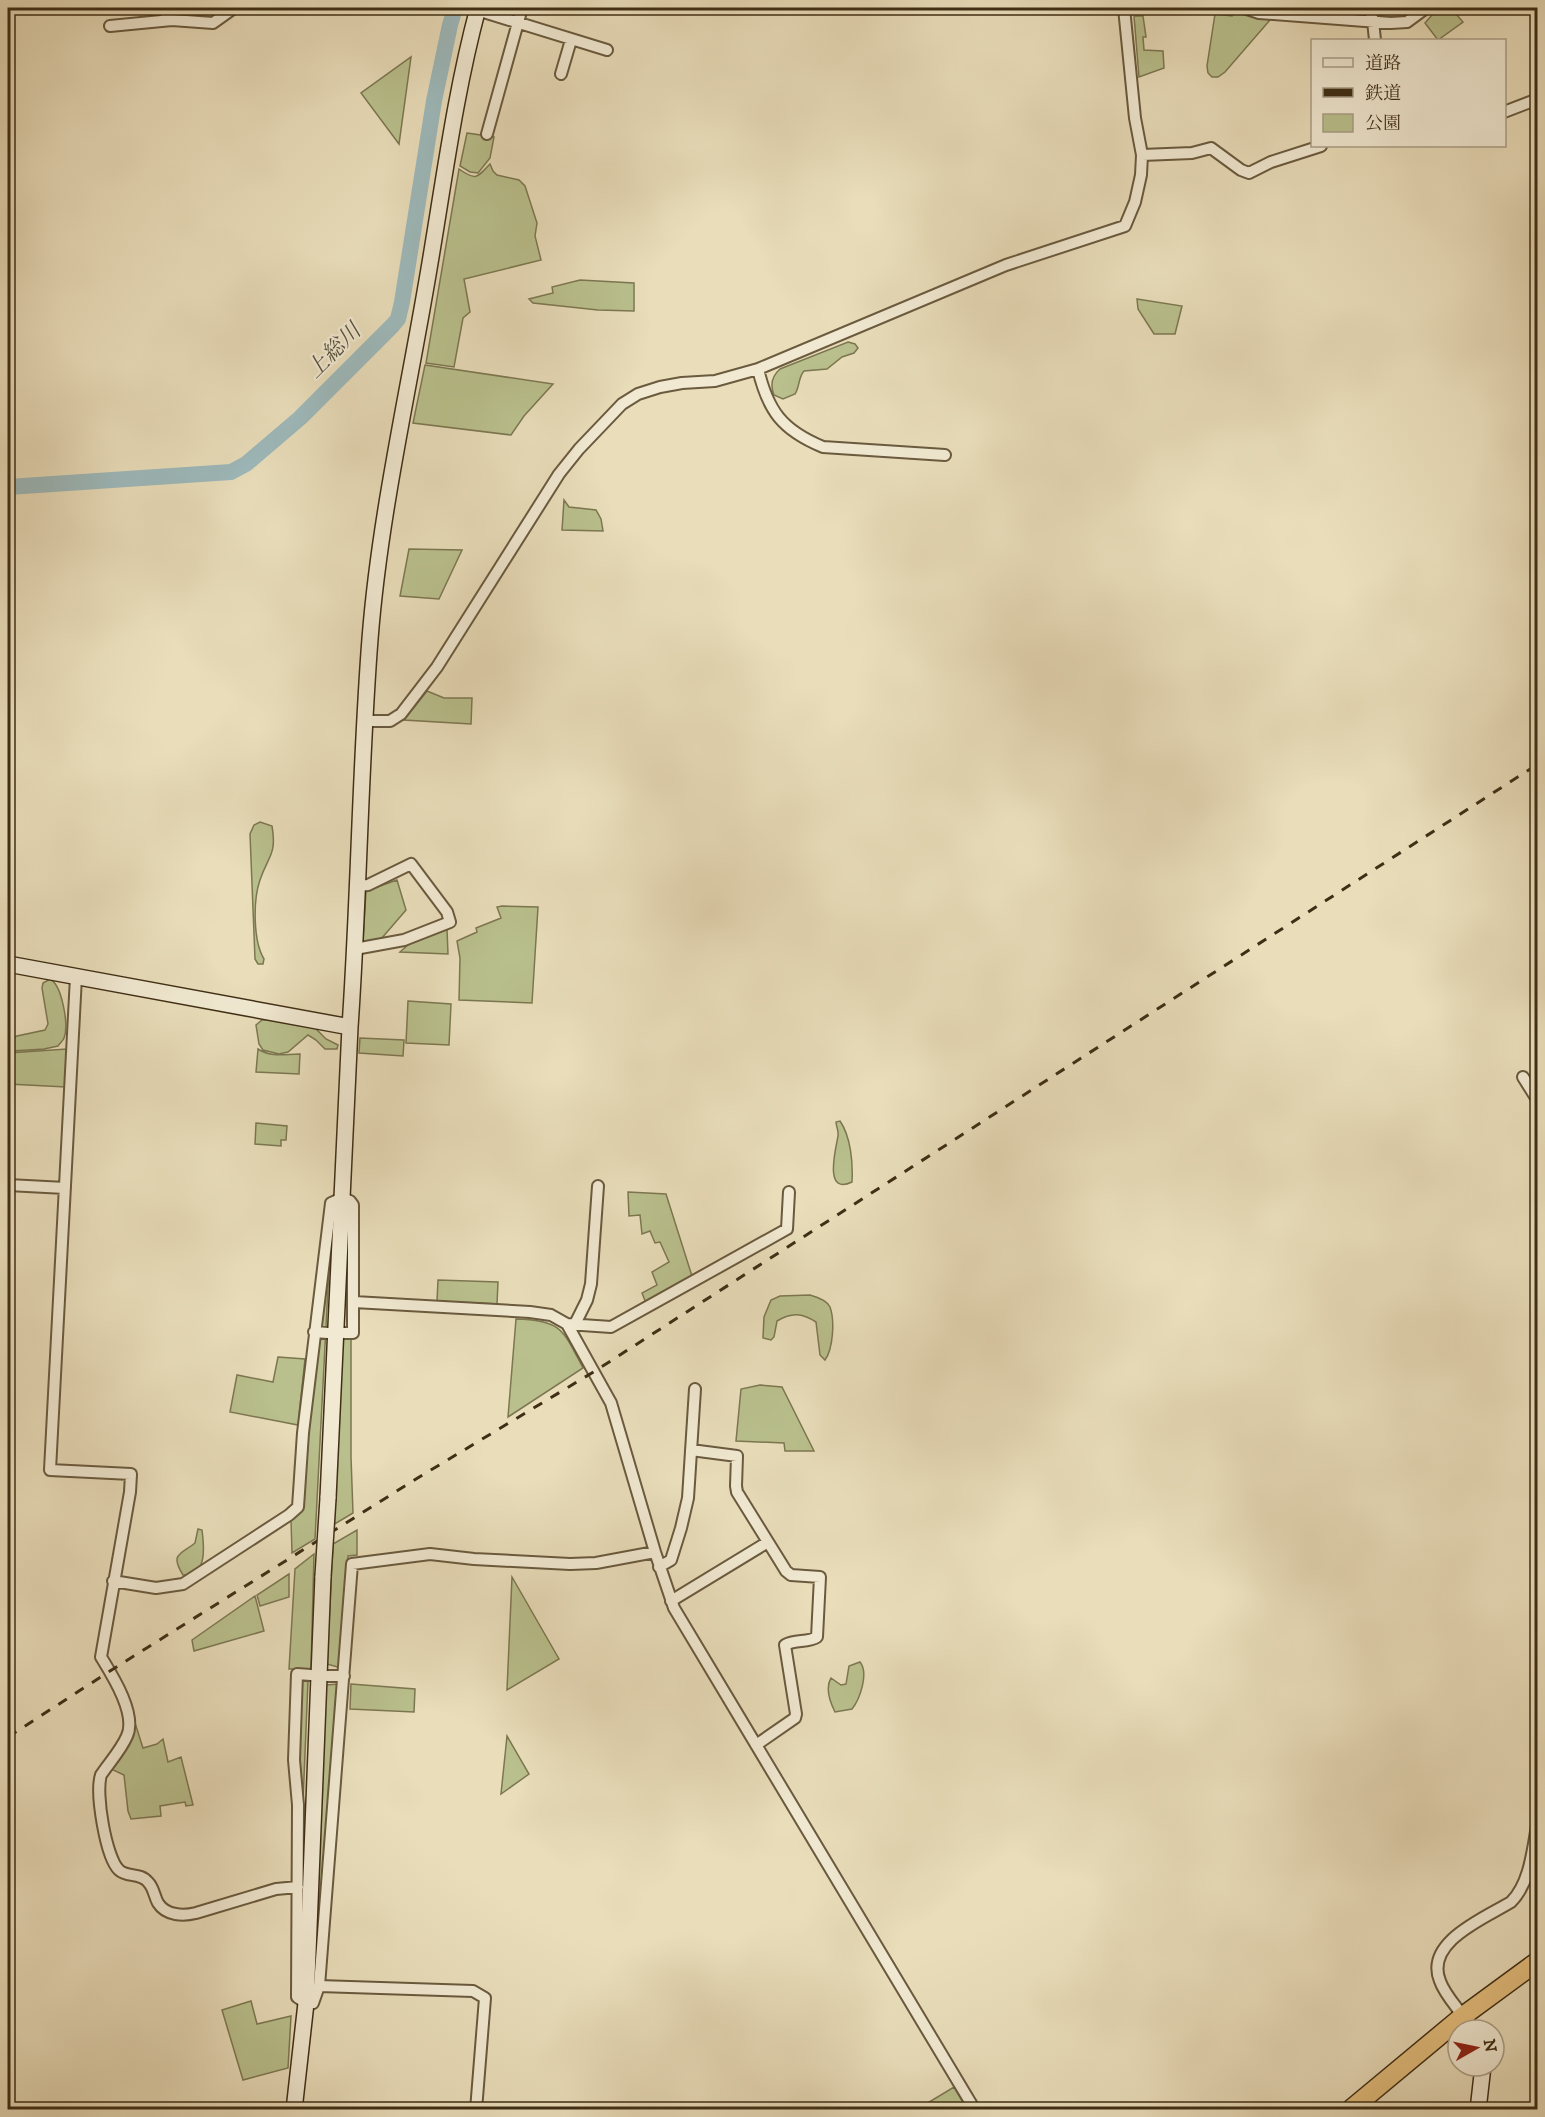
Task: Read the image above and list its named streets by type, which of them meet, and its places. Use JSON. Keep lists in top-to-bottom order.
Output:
{
  "water": ["上総川"],
  "legend": ["道路", "鉄道", "公園"],
  "north": "right"
}
